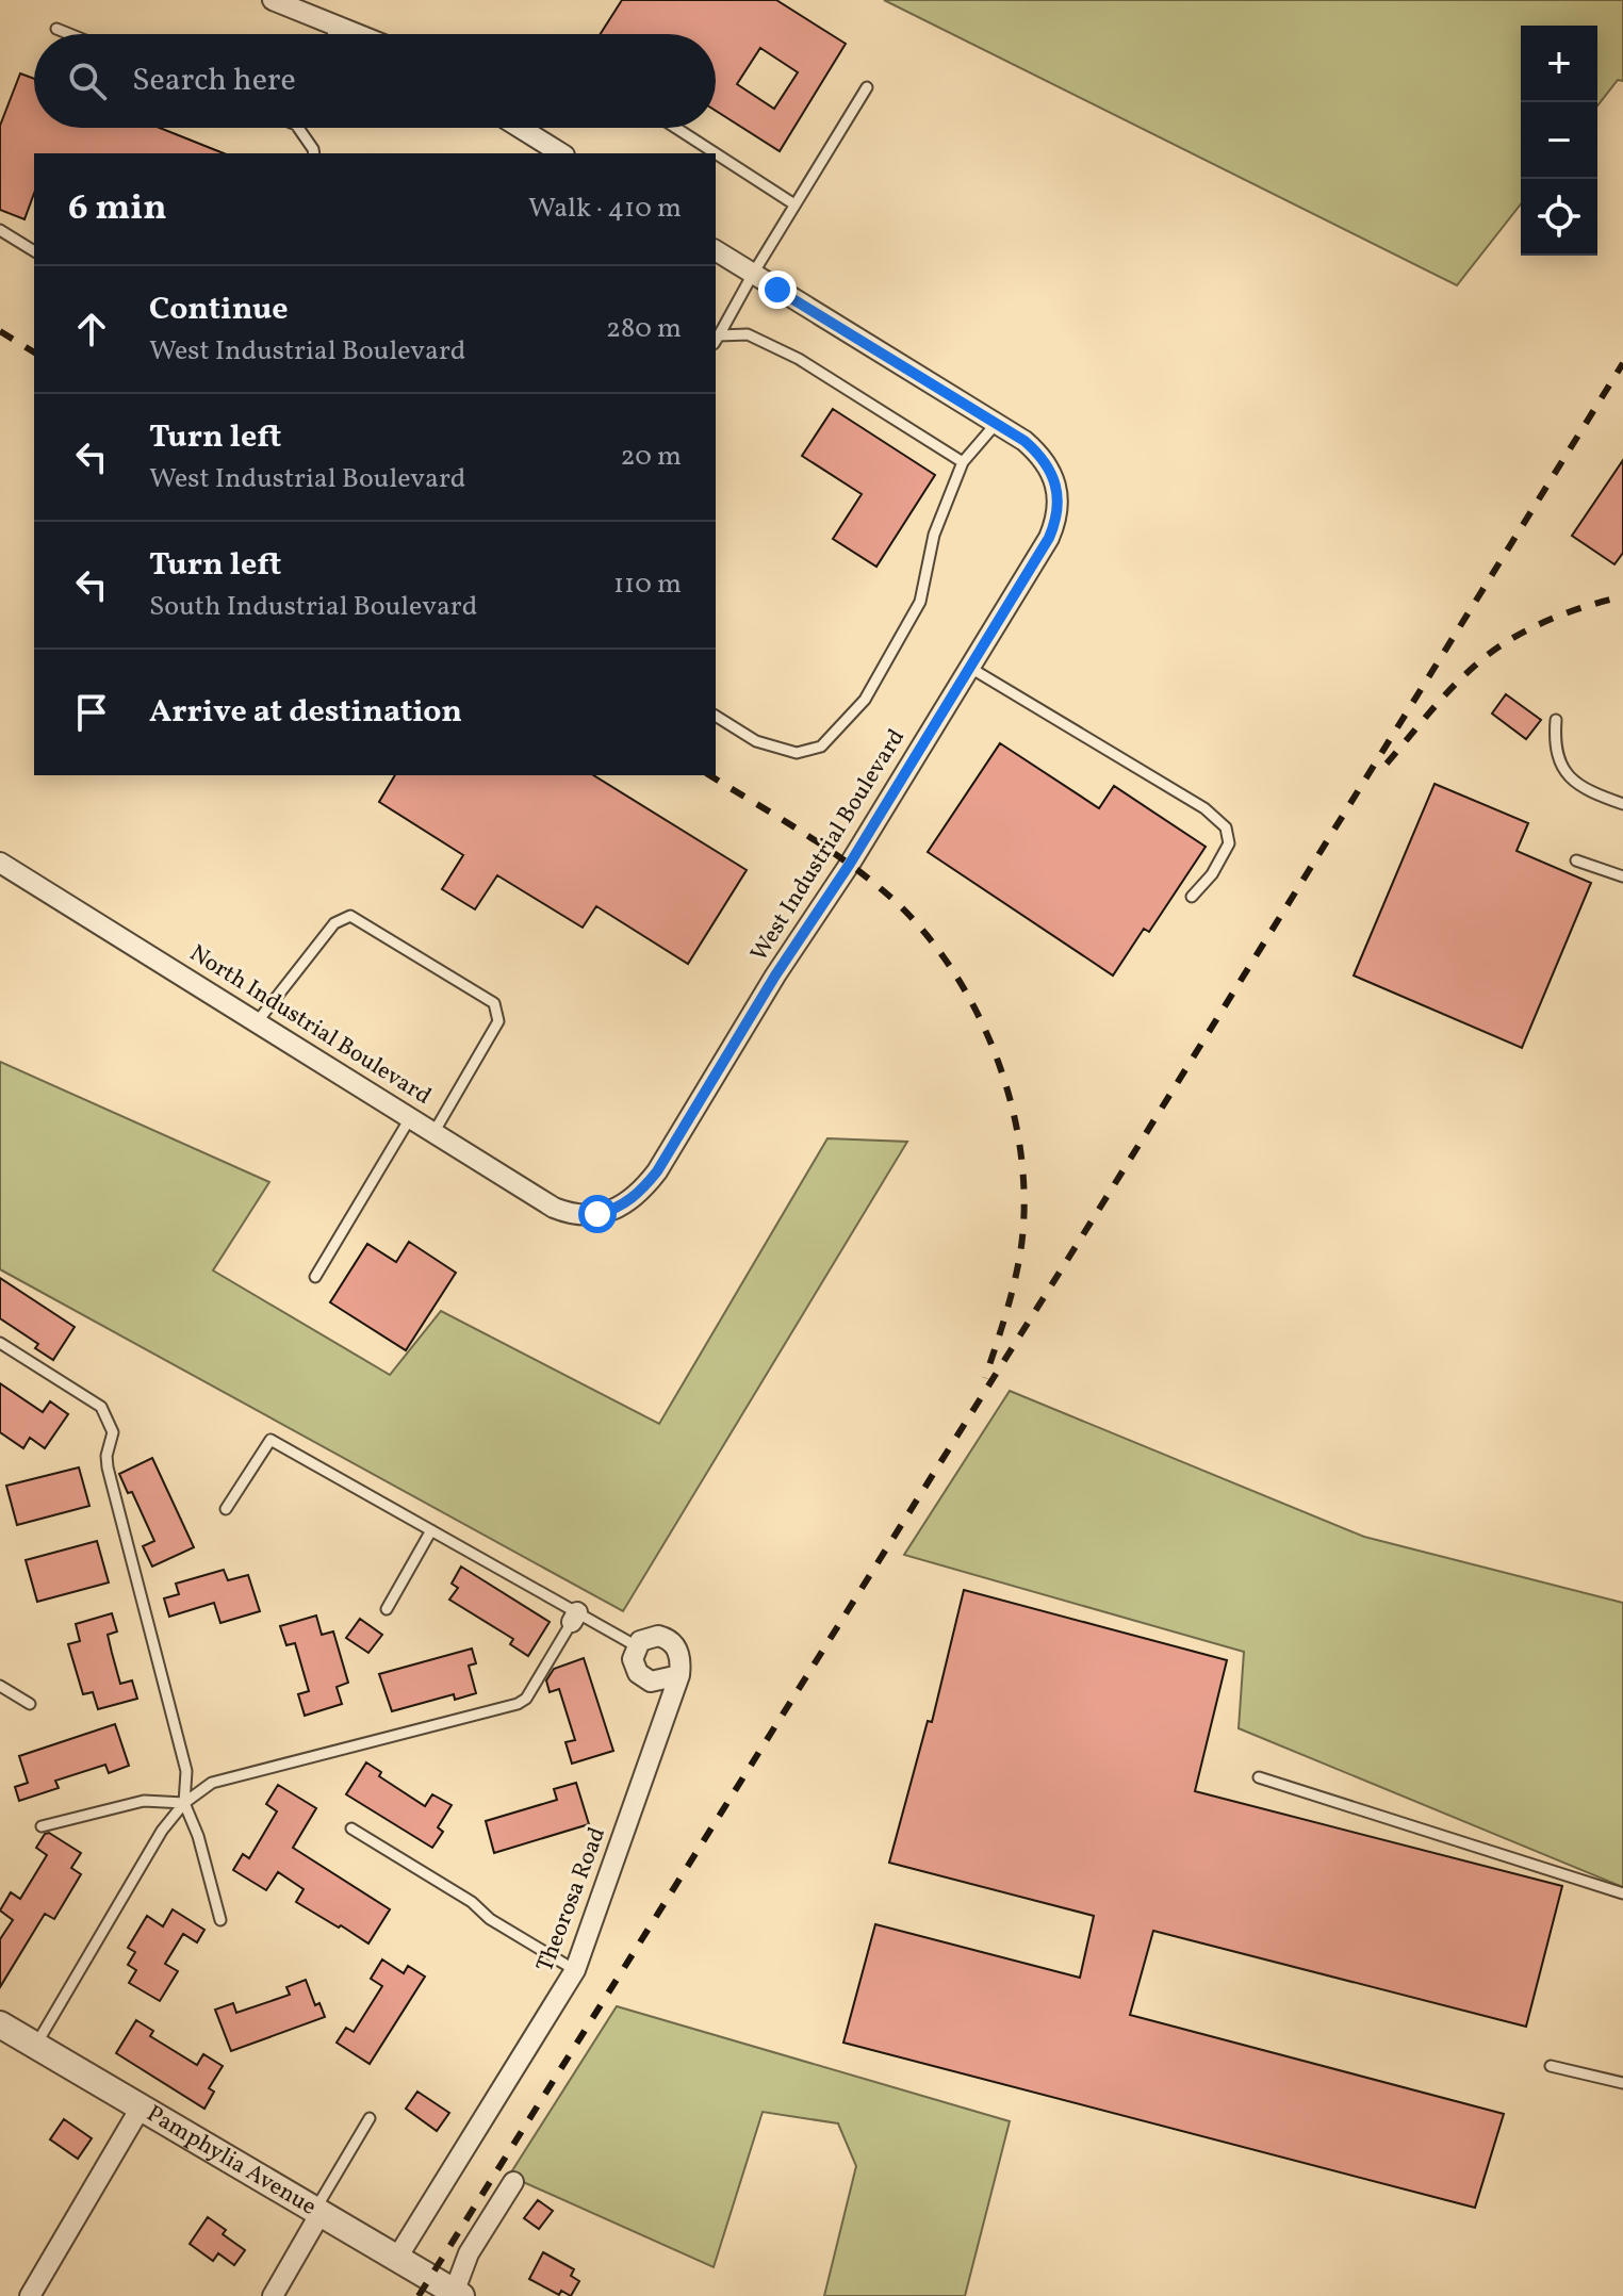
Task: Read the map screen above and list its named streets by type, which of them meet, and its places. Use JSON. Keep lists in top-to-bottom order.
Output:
{
  "streets": {
    "street": [
      "West Industrial Boulevard",
      "North Industrial Boulevard",
      "Theorosa Road",
      "Pamphylia Avenue"
    ]
  },
  "crossings": [
    ["West Industrial Boulevard", "North Industrial Boulevard"],
    ["Theorosa Road", "Pamphylia Avenue"]
  ],
  "page": {
    "map_buttons": ["+", "−"],
    "search": "Search here",
    "heading": ["6 min", "Walk · 410 m"],
    "list": [
      ["Continue", "West Industrial Boulevard", "280 m"],
      ["Turn left", "West Industrial Boulevard", "20 m"],
      ["Turn left", "South Industrial Boulevard", "110 m"],
      "Arrive at destination"
    ]
  }
}
